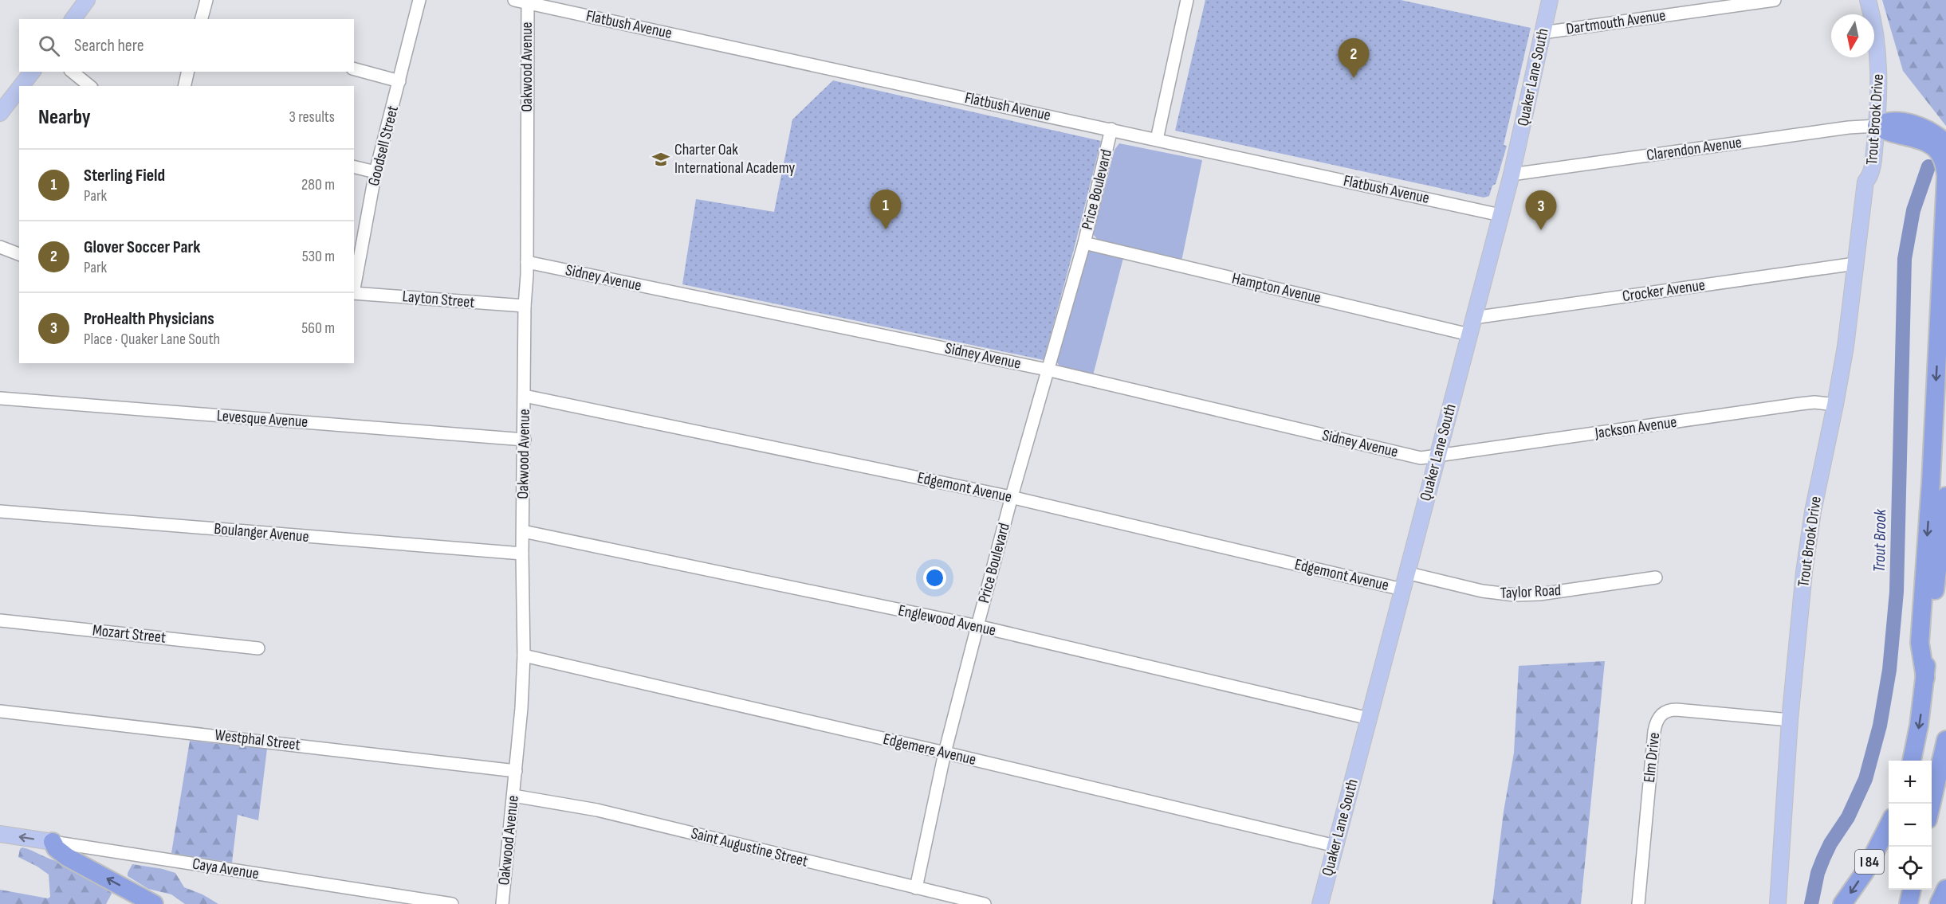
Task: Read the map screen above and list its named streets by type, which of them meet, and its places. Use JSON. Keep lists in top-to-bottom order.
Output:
{
  "streets": {
    "highway": ["I 84"],
    "main road": ["Quaker Lane South", "Trout Brook Drive", "Caya Avenue"],
    "street": [
      "Dartmouth Avenue",
      "Flatbush Avenue",
      "Oakwood Avenue",
      "Goodsell Street",
      "Clarendon Avenue",
      "Price Boulevard",
      "Sidney Avenue",
      "Hampton Avenue",
      "Crocker Avenue",
      "Layton Street",
      "Levesque Avenue",
      "Jackson Avenue",
      "Edgemont Avenue",
      "Boulanger Avenue",
      "Taylor Road",
      "Englewood Avenue",
      "Mozart Street",
      "Westphal Street",
      "Edgemere Avenue",
      "Elm Drive",
      "Saint Augustine Street"
    ]
  },
  "crossings": [
    ["Dartmouth Avenue", "Quaker Lane South"],
    ["Flatbush Avenue", "Oakwood Avenue"],
    ["Flatbush Avenue", "Quaker Lane South"],
    ["Flatbush Avenue", "Price Boulevard"],
    ["Oakwood Avenue", "Sidney Avenue"],
    ["Oakwood Avenue", "Layton Street"],
    ["Oakwood Avenue", "Levesque Avenue"],
    ["Oakwood Avenue", "Edgemont Avenue"],
    ["Oakwood Avenue", "Boulanger Avenue"],
    ["Oakwood Avenue", "Englewood Avenue"],
    ["Oakwood Avenue", "Westphal Street"],
    ["Oakwood Avenue", "Edgemere Avenue"],
    ["Oakwood Avenue", "Saint Augustine Street"],
    ["Quaker Lane South", "Clarendon Avenue"],
    ["Quaker Lane South", "Sidney Avenue"],
    ["Quaker Lane South", "Hampton Avenue"],
    ["Quaker Lane South", "Crocker Avenue"],
    ["Quaker Lane South", "Jackson Avenue"],
    ["Quaker Lane South", "Edgemont Avenue"],
    ["Quaker Lane South", "Taylor Road"],
    ["Quaker Lane South", "Englewood Avenue"],
    ["Quaker Lane South", "Edgemere Avenue"],
    ["Trout Brook Drive", "Clarendon Avenue"],
    ["Trout Brook Drive", "Crocker Avenue"],
    ["Trout Brook Drive", "Jackson Avenue"],
    ["Trout Brook Drive", "Elm Drive"],
    ["Price Boulevard", "Sidney Avenue"],
    ["Price Boulevard", "Hampton Avenue"],
    ["Price Boulevard", "Edgemont Avenue"],
    ["Price Boulevard", "Englewood Avenue"],
    ["Price Boulevard", "Edgemere Avenue"],
    ["Price Boulevard", "Saint Augustine Street"],
    ["Sidney Avenue", "Jackson Avenue"]
  ],
  "water": ["Trout Brook"],
  "places": {
    "school or university": ["Charter Oak International Academy"]
  },
  "north": "bottom",
  "page": {
    "search": "Search here",
    "pins": ["2", "1", "3"],
    "heading": ["Nearby", "3 results"],
    "list": [
      {
        "mark": "1",
        "name": "Sterling Field",
        "note": "Park",
        "value": "280 m"
      },
      {
        "mark": "2",
        "name": "Glover Soccer Park",
        "note": "Park",
        "value": "530 m"
      },
      {
        "mark": "3",
        "name": "ProHealth Physicians",
        "note": "Place · Quaker Lane South",
        "value": "560 m"
      }
    ],
    "map_buttons": ["+", "−"]
  }
}
